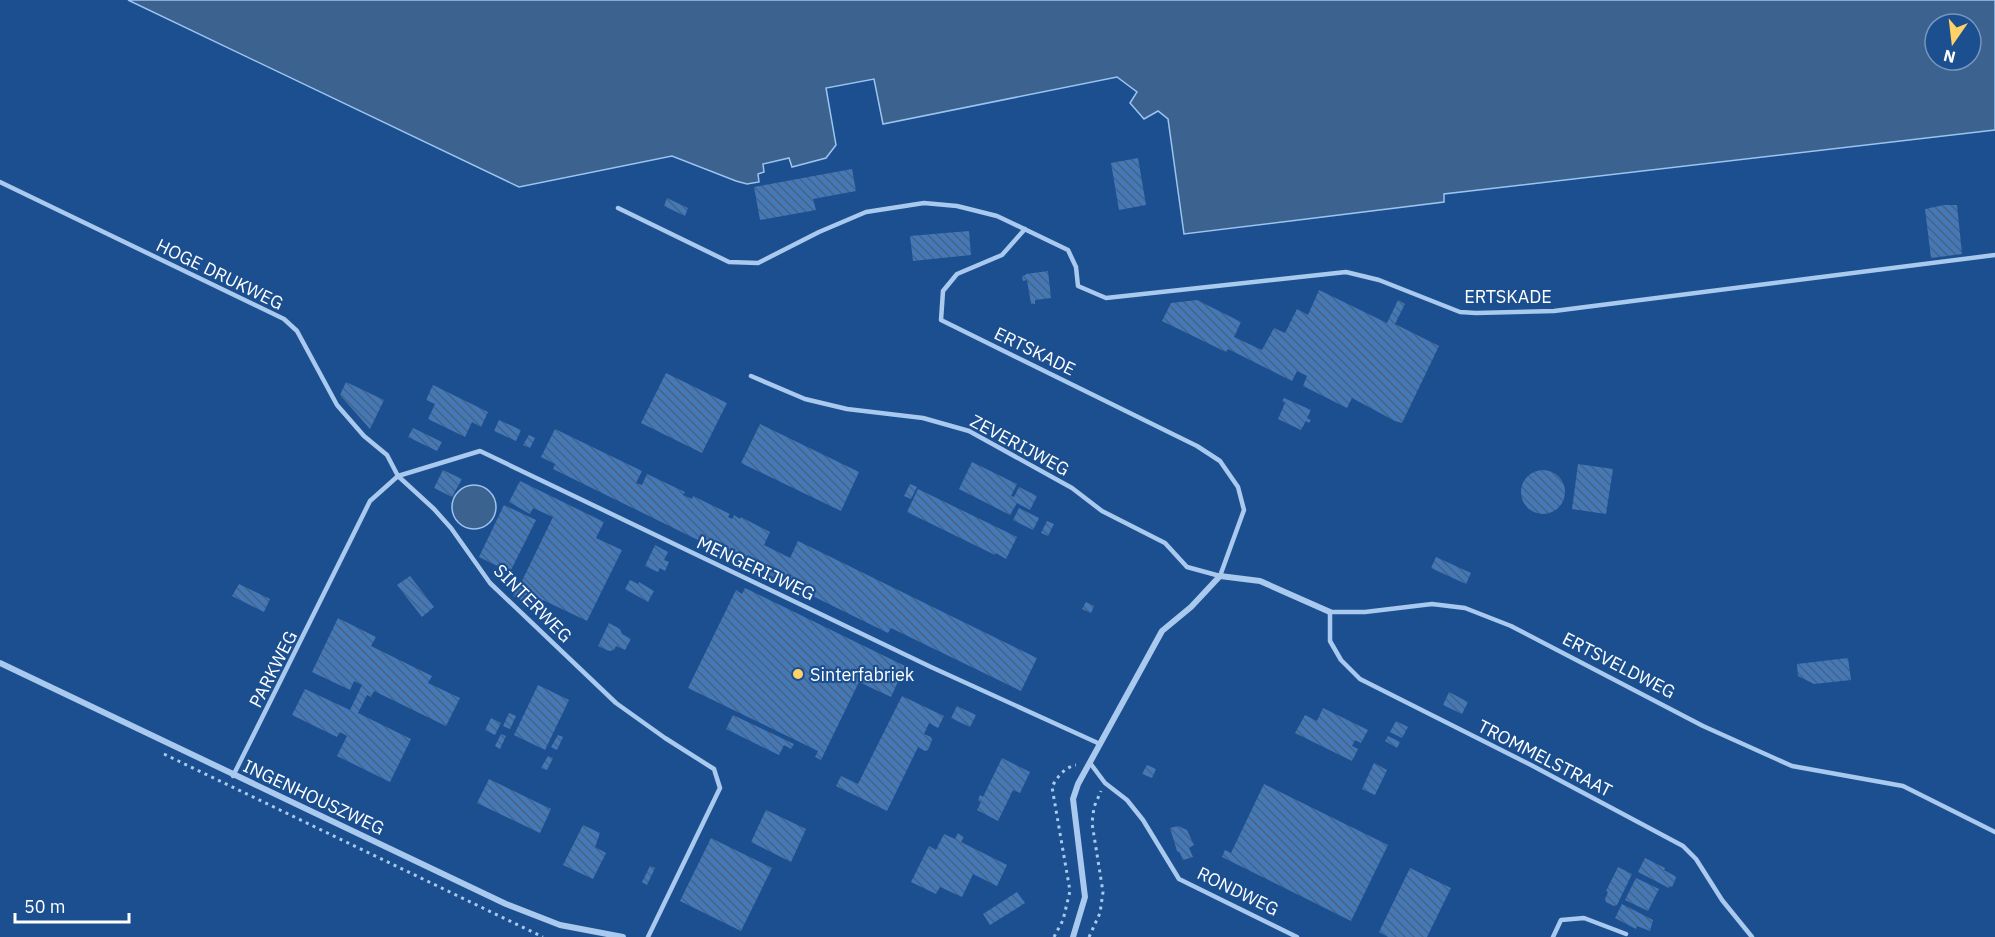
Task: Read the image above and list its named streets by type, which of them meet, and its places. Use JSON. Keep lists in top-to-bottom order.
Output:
{
  "streets": {
    "street": ["ERTSVELDWEG", "INGENHOUSZWEG"],
    "lane": [
      "HOGE DRUKWEG",
      "ERTSKADE",
      "ZEVERIJWEG",
      "MENGERIJWEG",
      "SINTERWEG",
      "PARKWEG",
      "TROMMELSTRAAT",
      "RONDWEG"
    ]
  },
  "crossings": [
    ["HOGE DRUKWEG", "MENGERIJWEG"],
    ["HOGE DRUKWEG", "SINTERWEG"],
    ["HOGE DRUKWEG", "PARKWEG"],
    ["ERTSKADE", "ZEVERIJWEG"],
    ["ERTSKADE", "ERTSVELDWEG"],
    ["ZEVERIJWEG", "ERTSVELDWEG"],
    ["MENGERIJWEG", "SINTERWEG"],
    ["MENGERIJWEG", "PARKWEG"],
    ["SINTERWEG", "PARKWEG"],
    ["ERTSVELDWEG", "TROMMELSTRAAT"],
    ["PARKWEG", "INGENHOUSZWEG"]
  ],
  "places": ["Sinterfabriek"],
  "scale_bar": "50 m",
  "north": "bottom"
}
